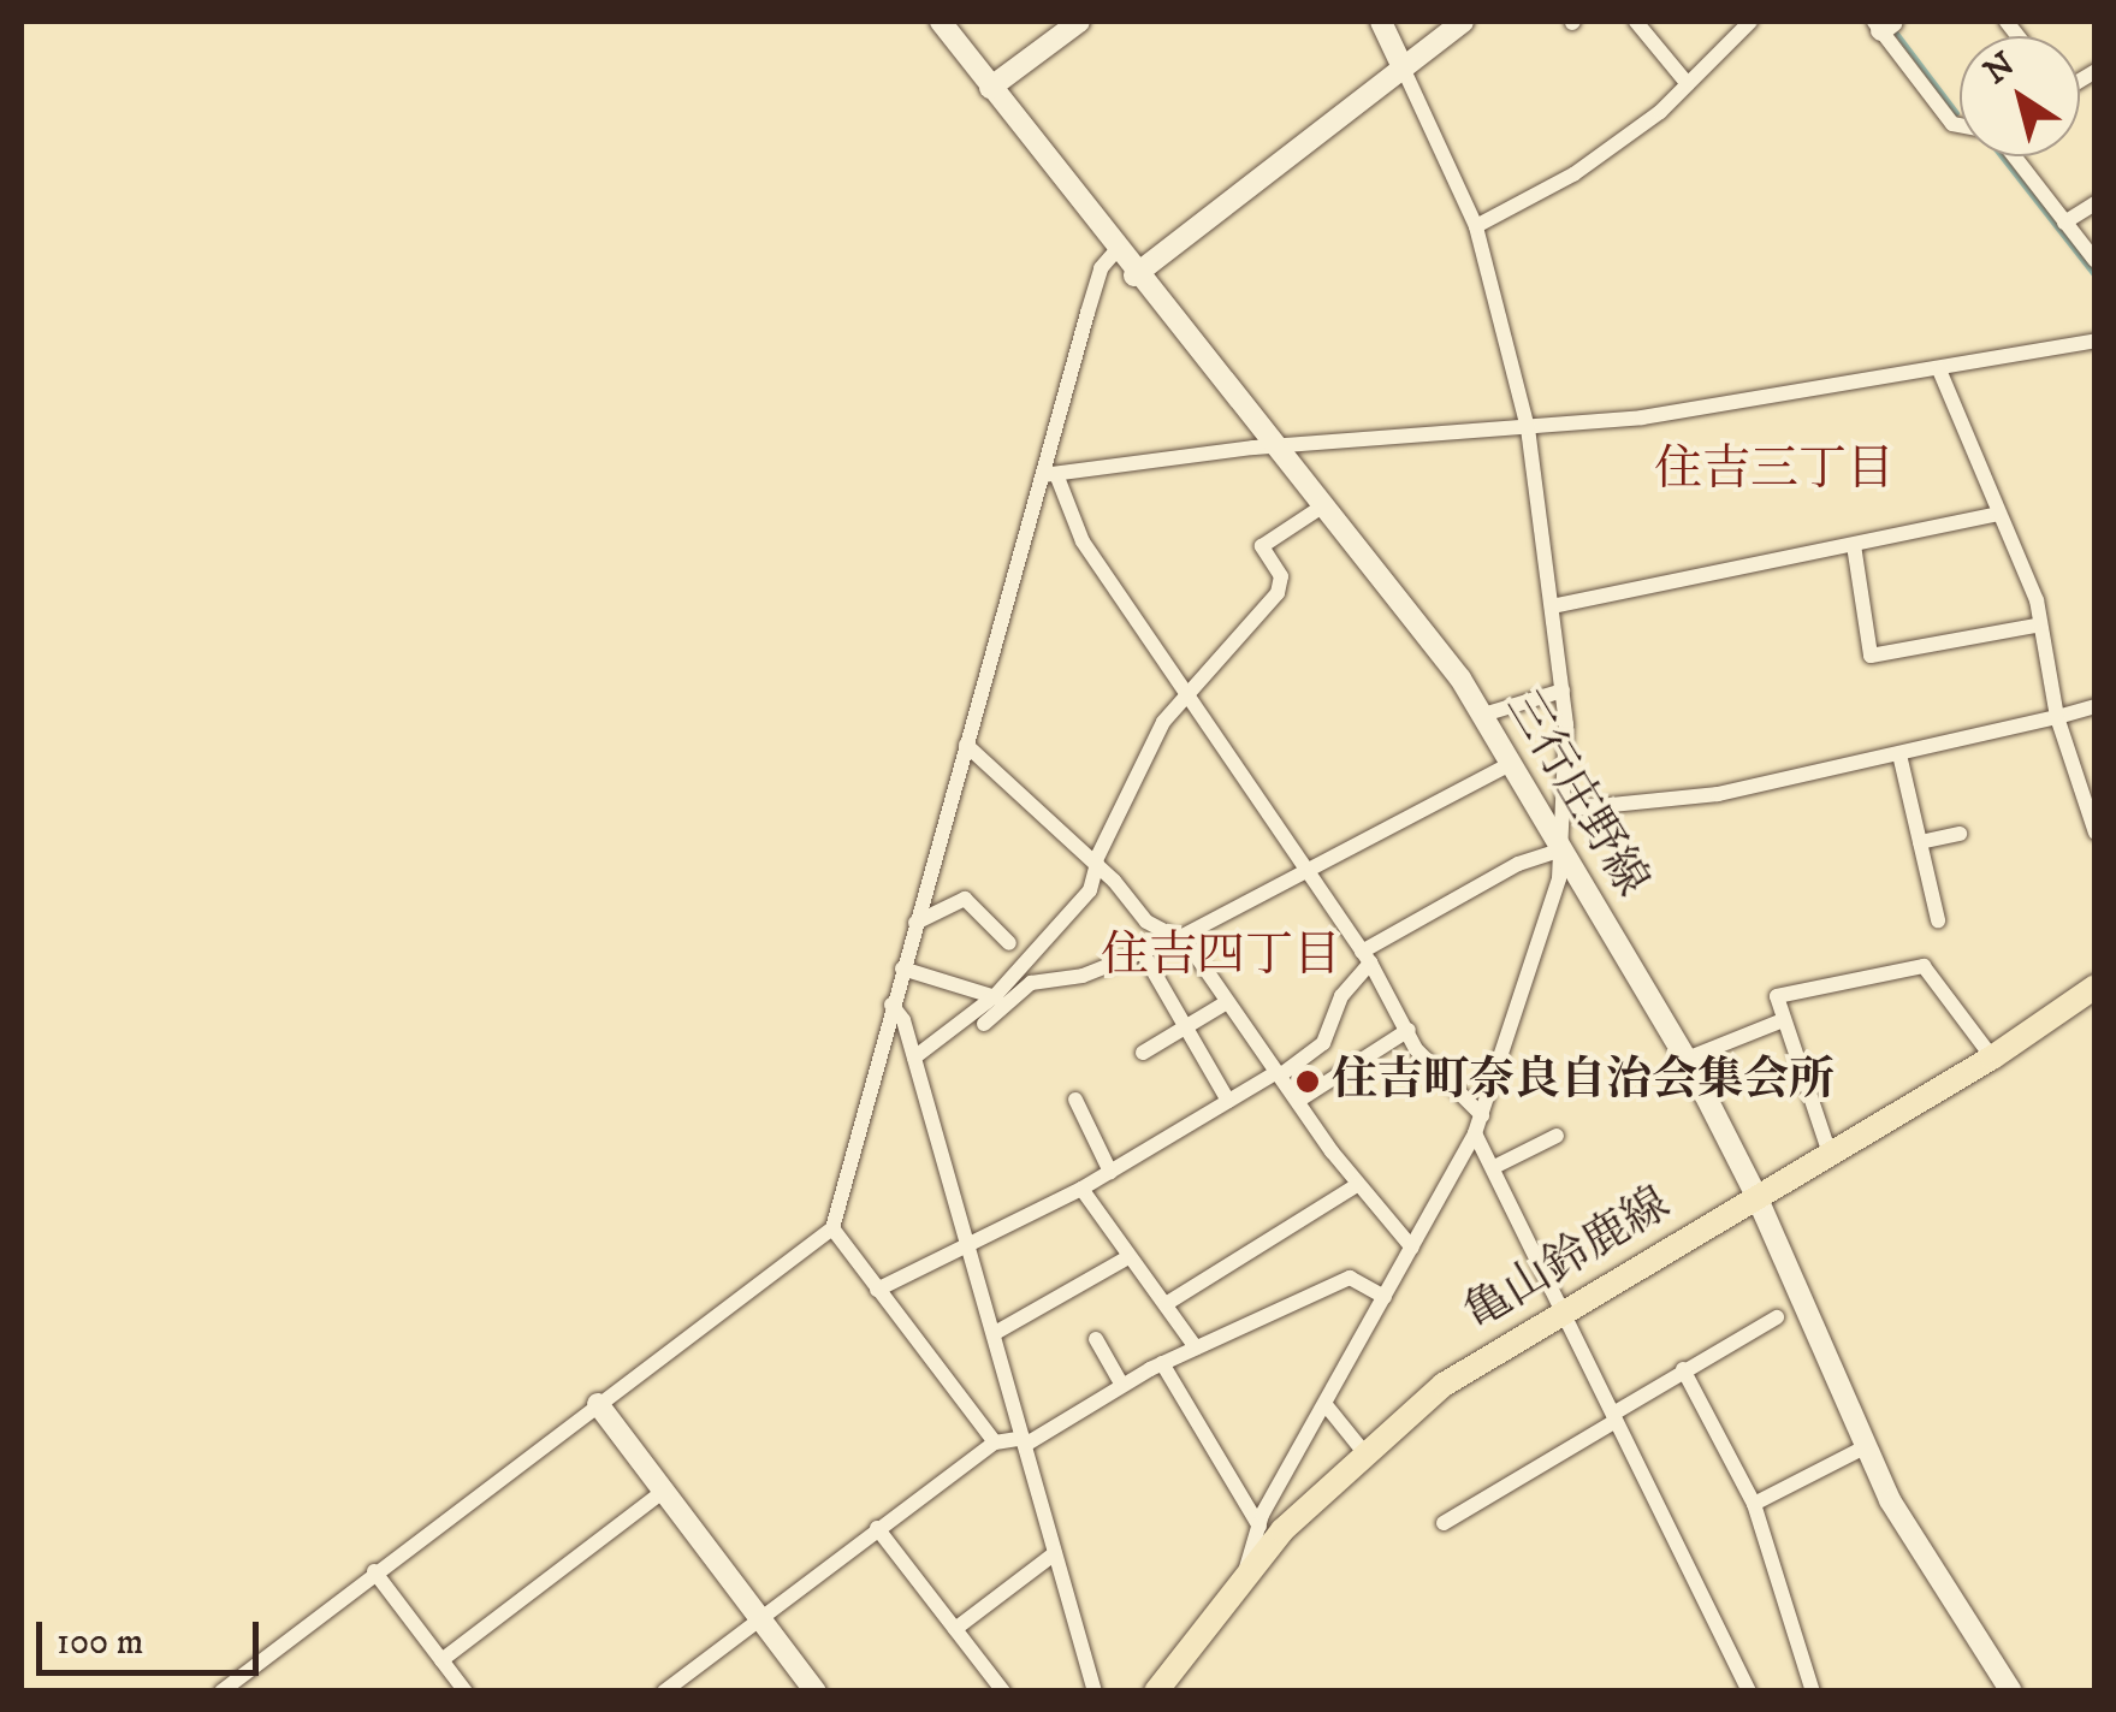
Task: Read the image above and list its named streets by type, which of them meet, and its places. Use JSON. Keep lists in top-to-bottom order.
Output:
{
  "streets": {
    "main road": ["三行庄野線", "亀山鈴鹿線"]
  },
  "crossings": [
    ["三行庄野線", "亀山鈴鹿線"]
  ],
  "districts": ["住吉三丁目", "住吉四丁目"],
  "places": ["住吉町奈良自治会集会所"],
  "scale_bar": "100 m",
  "north": "top left"
}
